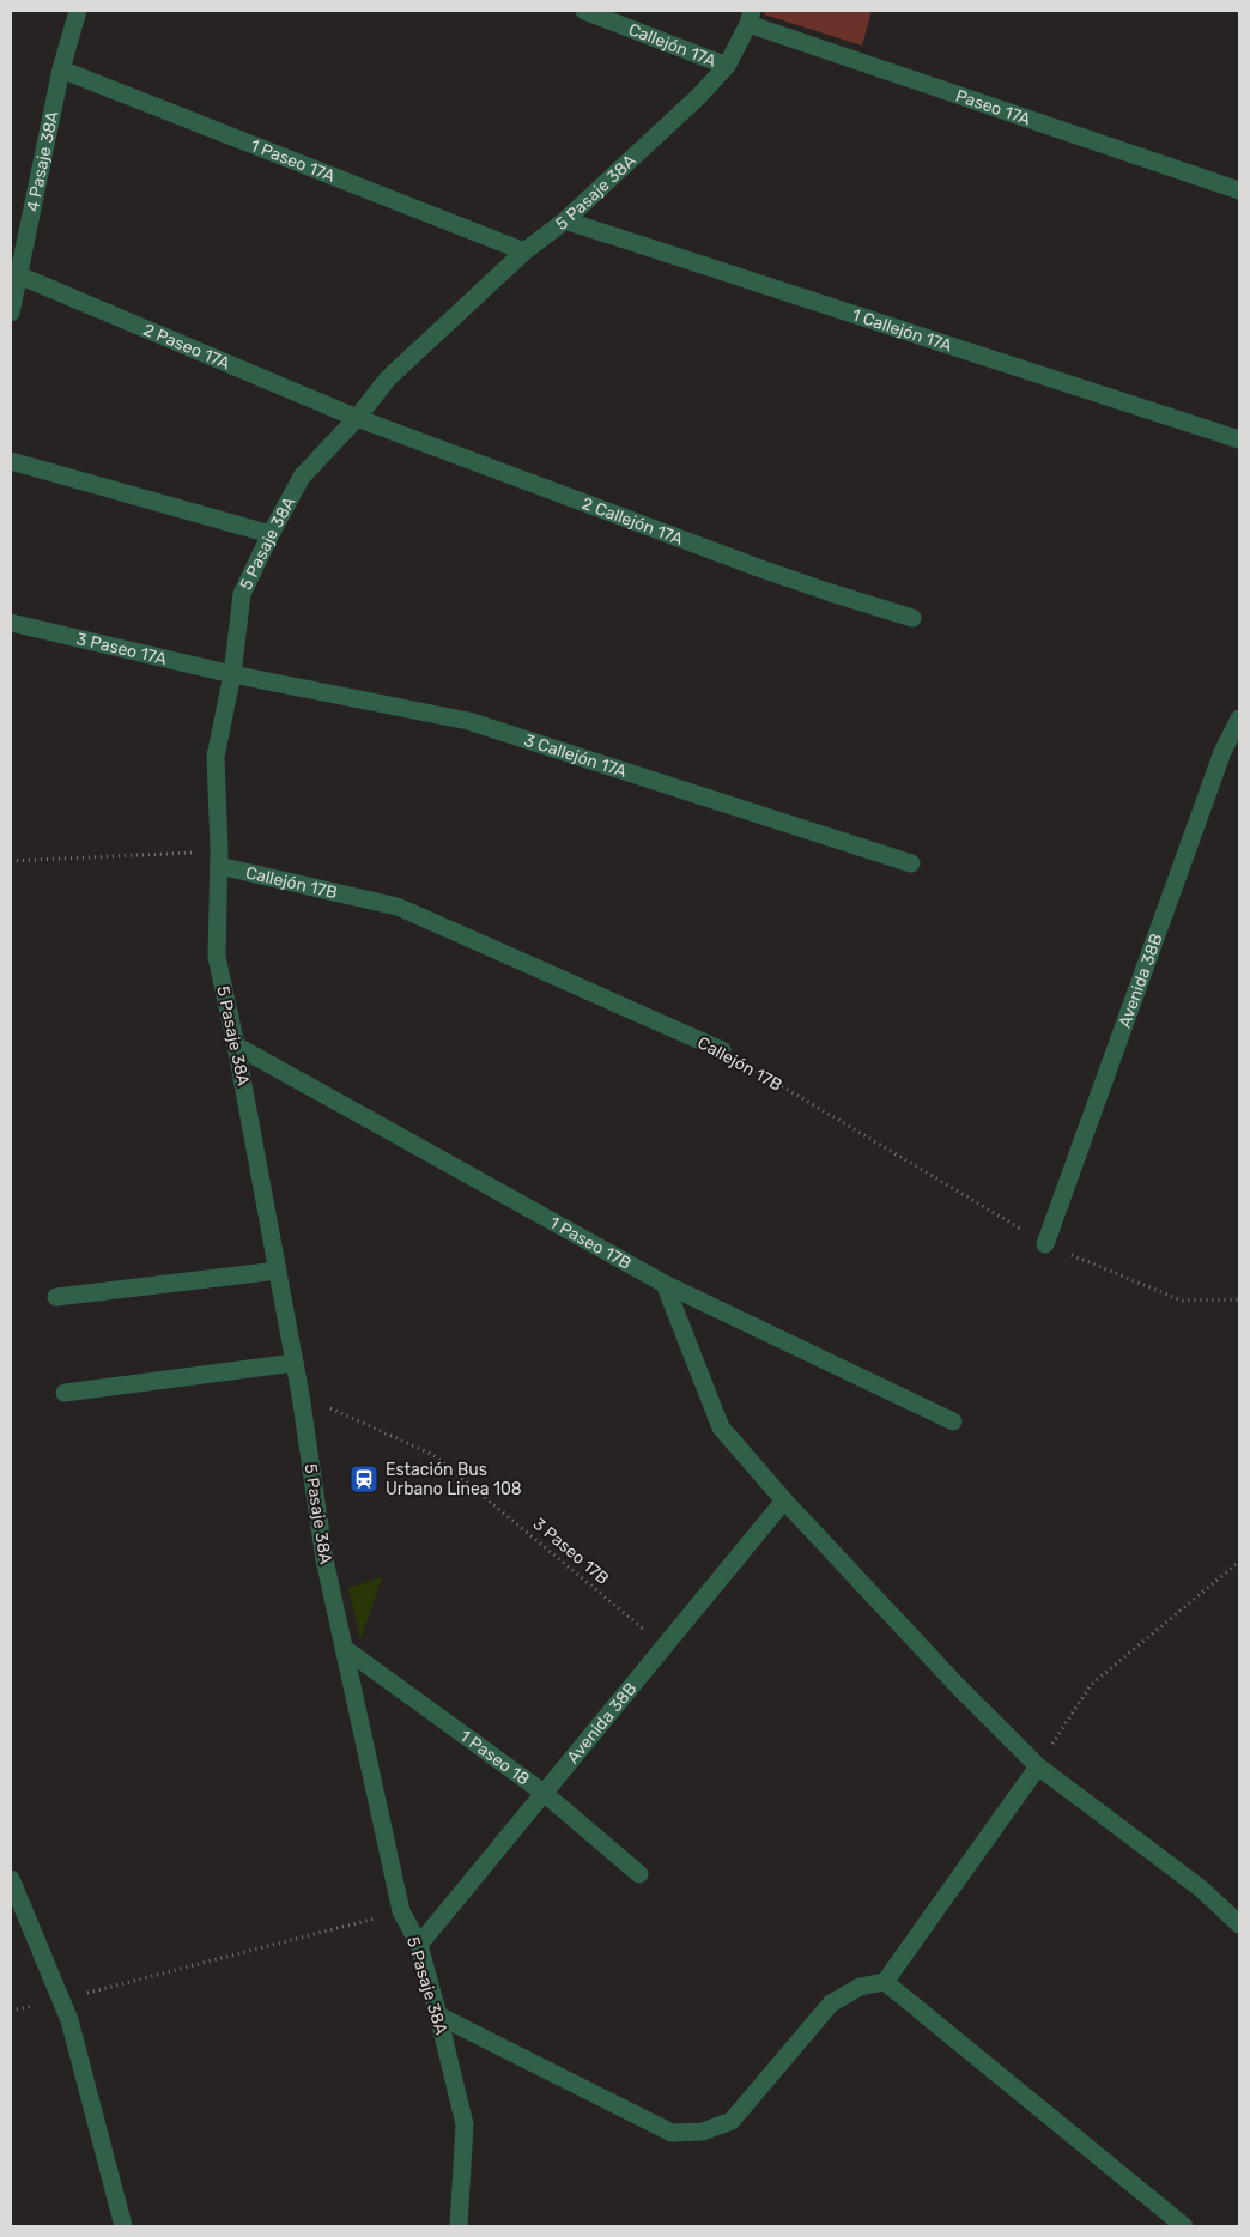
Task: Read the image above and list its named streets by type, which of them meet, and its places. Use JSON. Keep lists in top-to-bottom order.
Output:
{
  "streets": {
    "street": [
      "Callejón 17A",
      "Paseo 17A",
      "1 Paseo 17A",
      "4 Pasaje 38A",
      "5 Pasaje 38A",
      "1 Callejón 17A",
      "2 Paseo 17A",
      "2 Callejón 17A",
      "3 Paseo 17A",
      "3 Callejón 17A",
      "Callejón 17B",
      "Avenida 38B",
      "1 Paseo 17B",
      "1 Paseo 18"
    ],
    "path": ["3 Paseo 17B"]
  },
  "crossings": [
    ["Callejón 17A", "5 Pasaje 38A"],
    ["Paseo 17A", "5 Pasaje 38A"],
    ["1 Paseo 17A", "4 Pasaje 38A"],
    ["1 Paseo 17A", "5 Pasaje 38A"],
    ["4 Pasaje 38A", "2 Paseo 17A"],
    ["5 Pasaje 38A", "1 Callejón 17A"],
    ["5 Pasaje 38A", "2 Paseo 17A"],
    ["5 Pasaje 38A", "2 Callejón 17A"],
    ["5 Pasaje 38A", "3 Paseo 17A"],
    ["5 Pasaje 38A", "3 Callejón 17A"],
    ["5 Pasaje 38A", "Callejón 17B"],
    ["5 Pasaje 38A", "Avenida 38B"],
    ["5 Pasaje 38A", "1 Paseo 17B"],
    ["5 Pasaje 38A", "3 Paseo 17B"],
    ["5 Pasaje 38A", "1 Paseo 18"],
    ["2 Paseo 17A", "2 Callejón 17A"],
    ["3 Paseo 17A", "3 Callejón 17A"],
    ["Callejón 17B", "Avenida 38B"],
    ["Avenida 38B", "3 Paseo 17B"],
    ["Avenida 38B", "1 Paseo 18"]
  ],
  "places": {
    "station": ["Estación Bus Urbano Linea 108"]
  }
}
